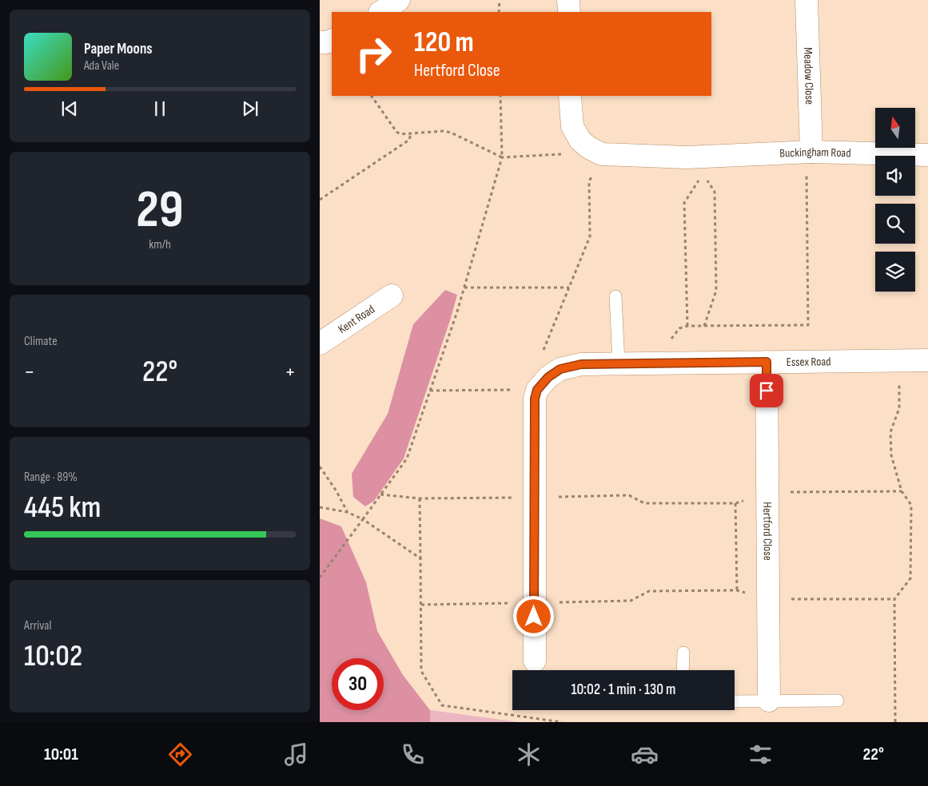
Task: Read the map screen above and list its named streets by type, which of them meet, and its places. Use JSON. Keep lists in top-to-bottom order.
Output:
{
  "streets": {
    "street": [
      "Meadow Close",
      "Buckingham Road",
      "Kent Road",
      "Essex Road",
      "Hertford Close"
    ]
  },
  "crossings": [
    ["Meadow Close", "Buckingham Road"],
    ["Essex Road", "Hertford Close"]
  ],
  "north": "top",
  "page": {
    "turn": ["120 m", "Hertford Close"],
    "song": ["Paper Moons", "Ada Vale"],
    "tile": [
      ["29", "km/h"],
      "Climate",
      ["Range · 89%", "445 km"],
      ["Arrival", "10:02"]
    ],
    "heat": ["−", "22°", "+"],
    "limit": "30",
    "trip": "10:02 · 1 min · 130 m",
    "tabs": ["10:01", "22°"]
  }
}
